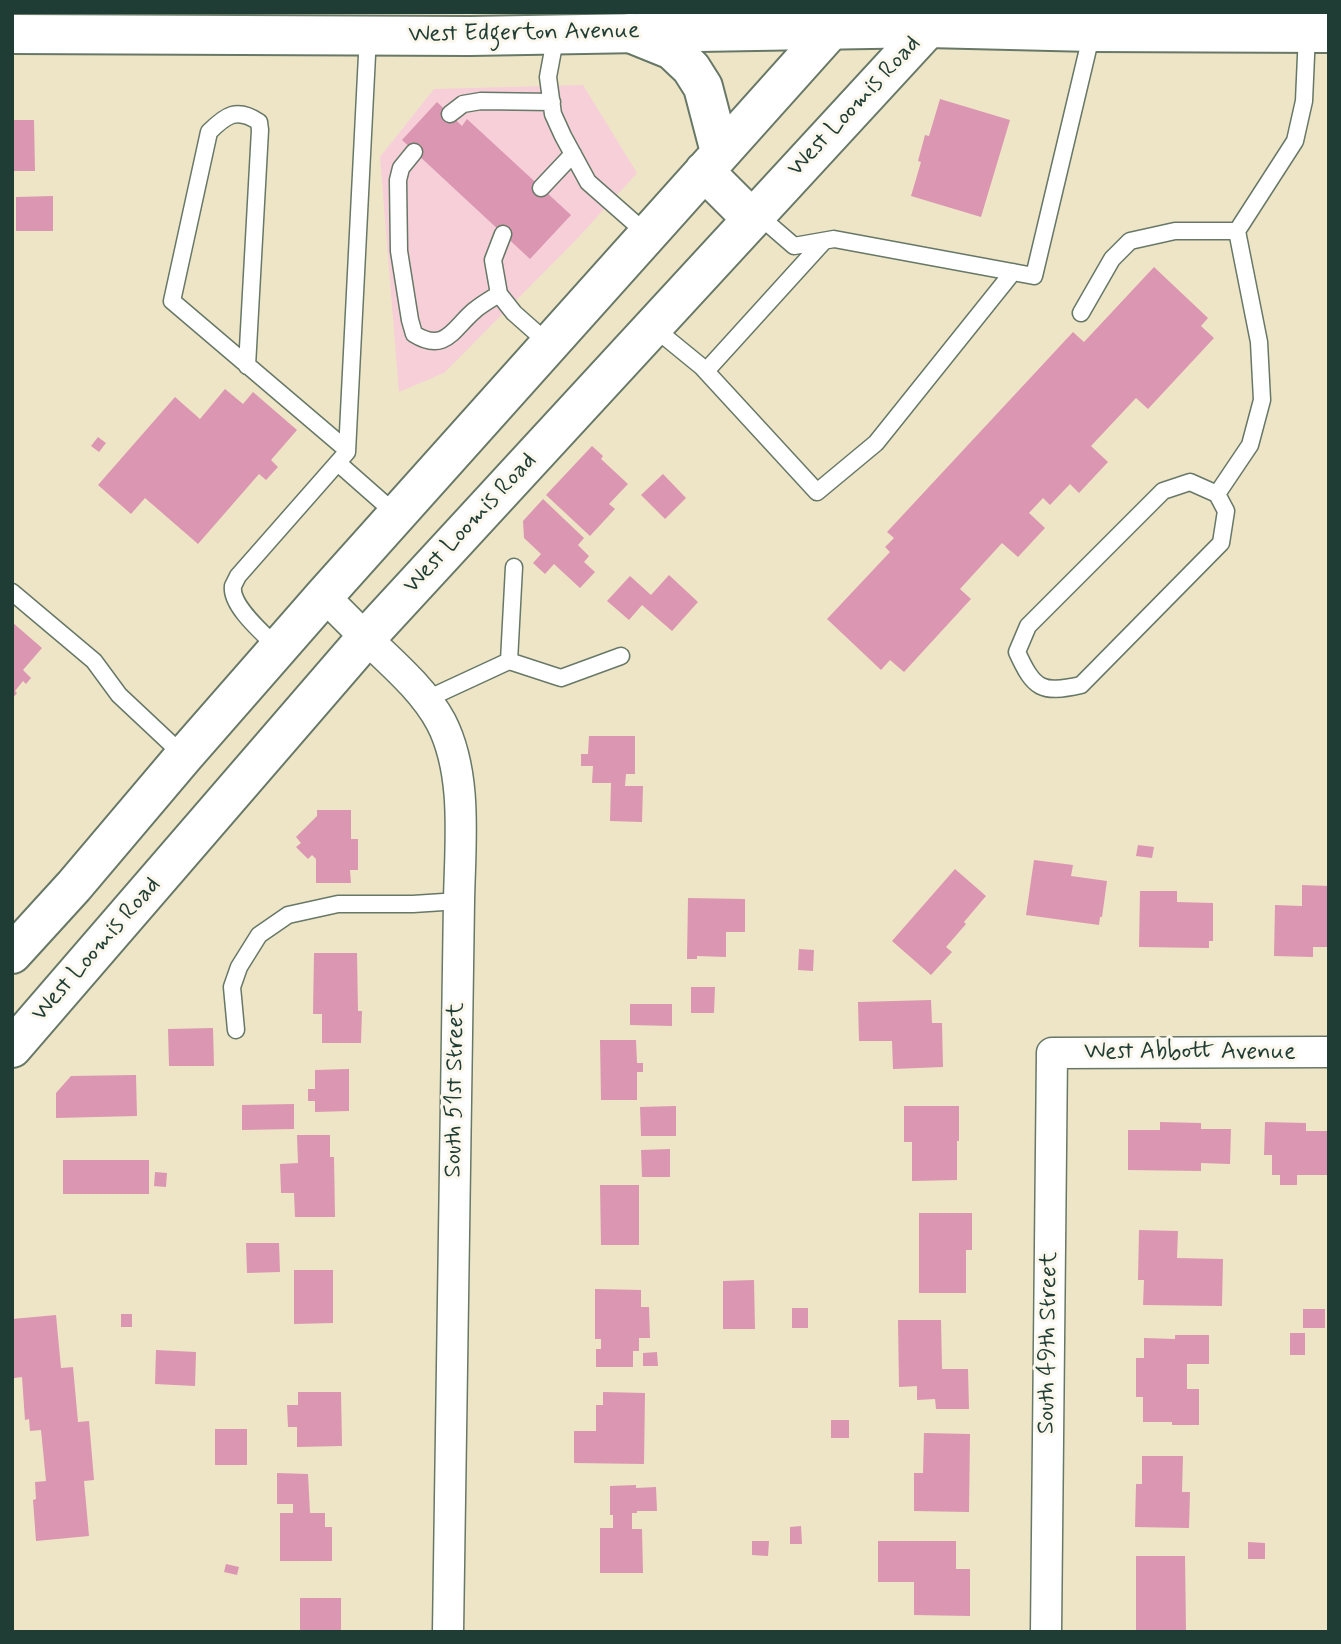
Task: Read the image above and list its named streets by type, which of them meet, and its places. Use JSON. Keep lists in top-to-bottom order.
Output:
{
  "streets": {
    "main road": ["West Edgerton Avenue", "West Loomis Road"],
    "street": ["West Abbott Avenue", "South 51st Street", "South 49th Street"]
  },
  "crossings": [
    ["West Edgerton Avenue", "West Loomis Road"],
    ["West Loomis Road", "South 51st Street"],
    ["West Abbott Avenue", "South 49th Street"]
  ]
}
